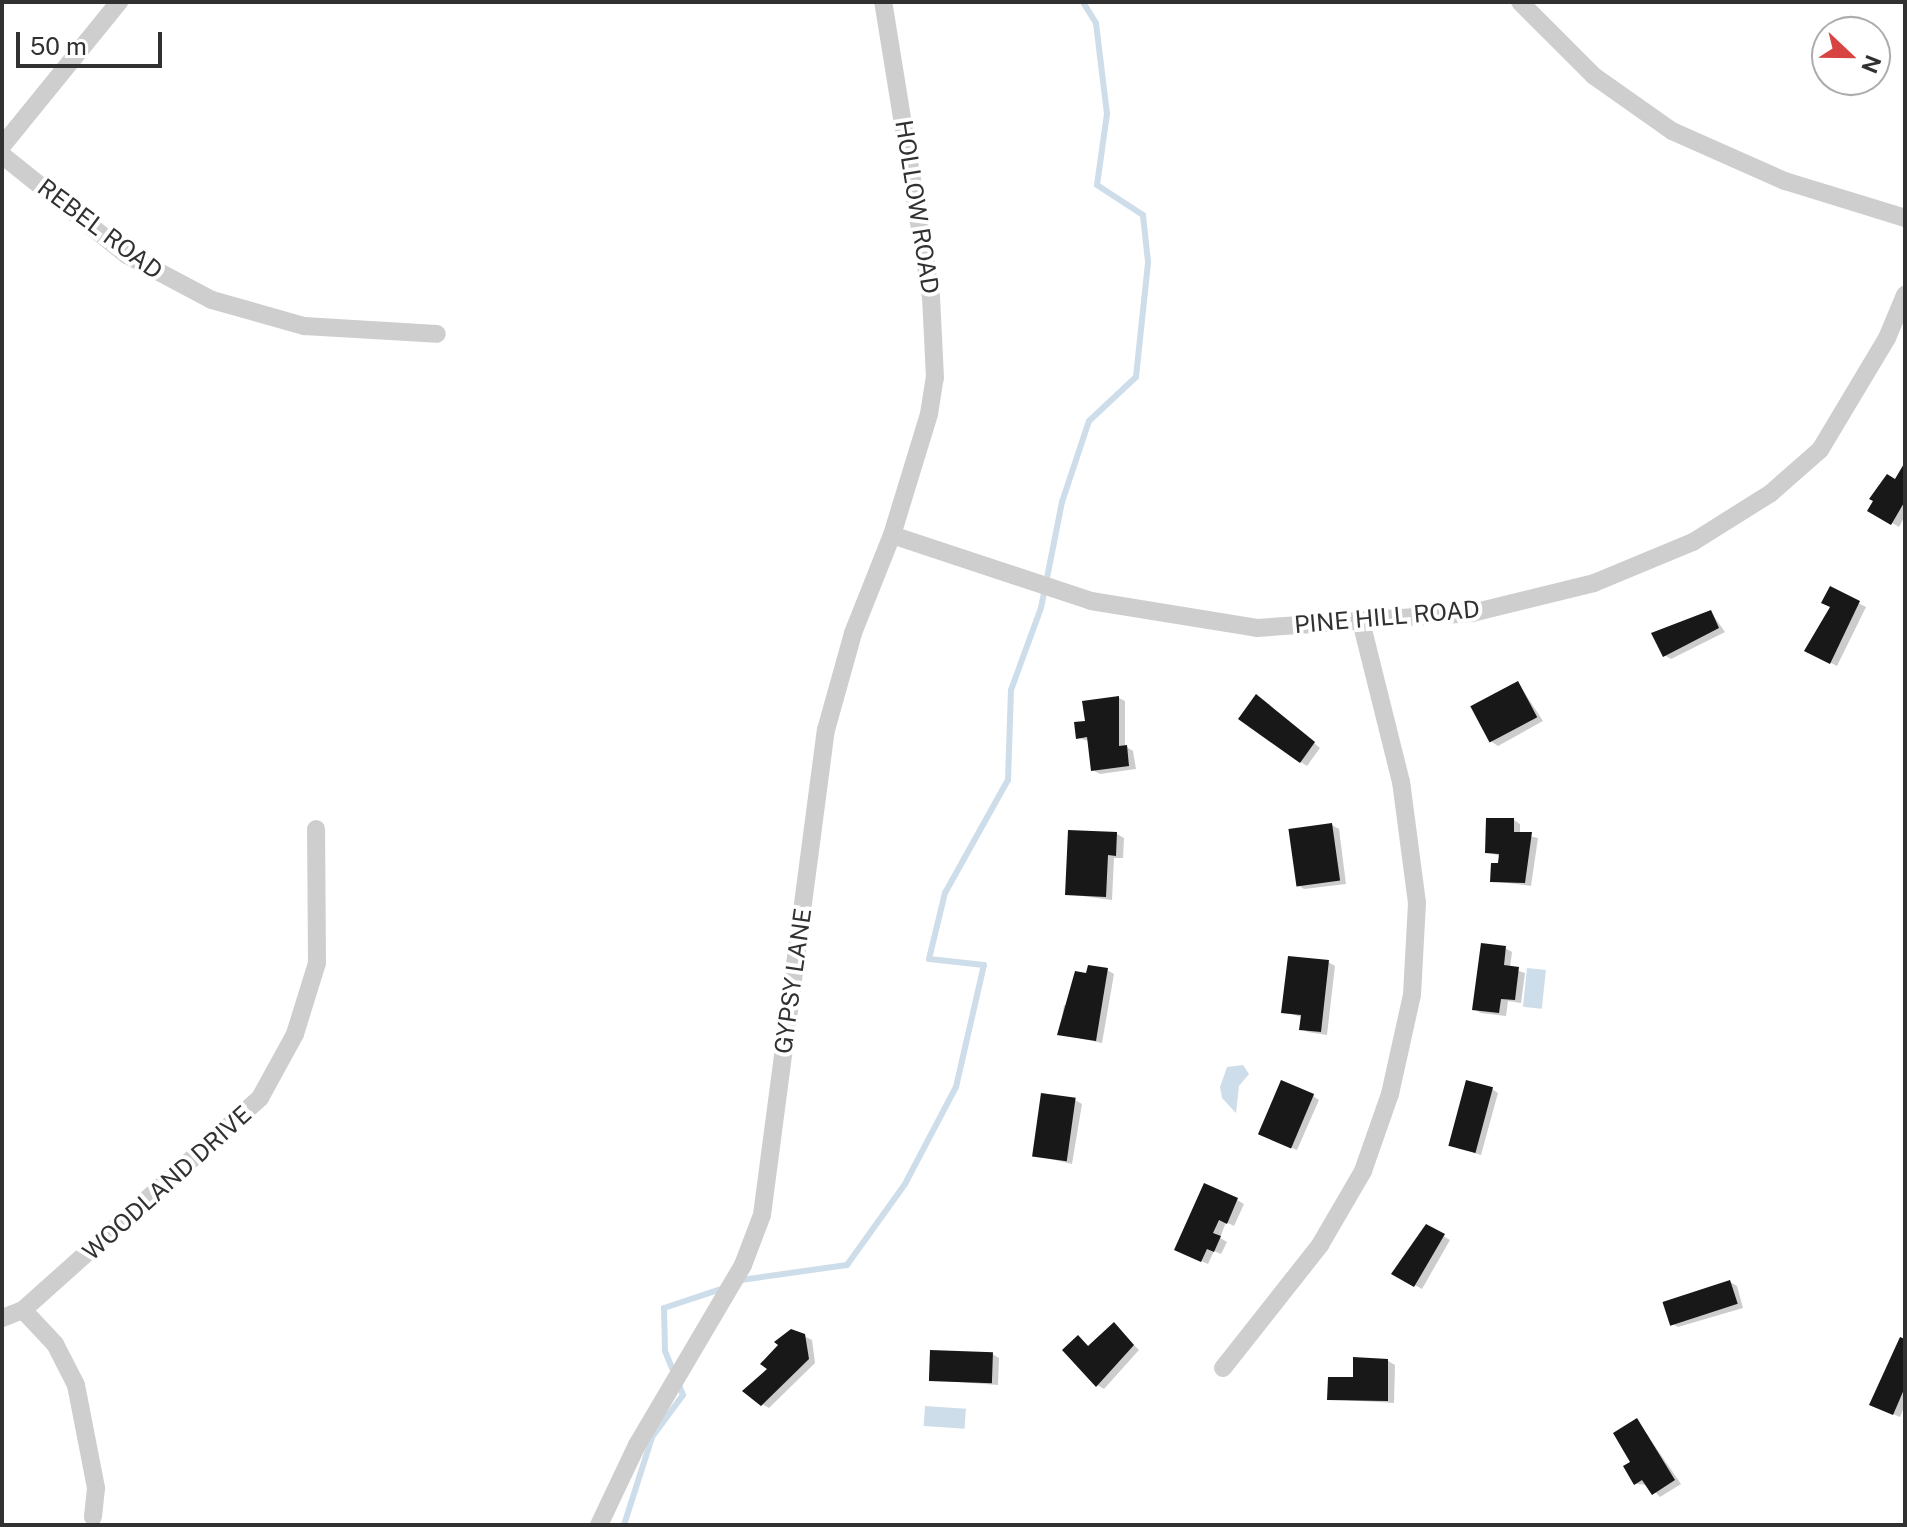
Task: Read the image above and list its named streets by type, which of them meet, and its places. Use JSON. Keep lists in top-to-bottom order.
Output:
{
  "streets": {
    "street": [
      "HOLLOW ROAD",
      "REBEL ROAD",
      "PINE HILL ROAD",
      "GYPSY LANE",
      "WOODLAND DRIVE"
    ]
  },
  "crossings": [
    ["HOLLOW ROAD", "GYPSY LANE"],
    ["PINE HILL ROAD", "GYPSY LANE"]
  ],
  "scale_bar": "50 m",
  "north": "right"
}
